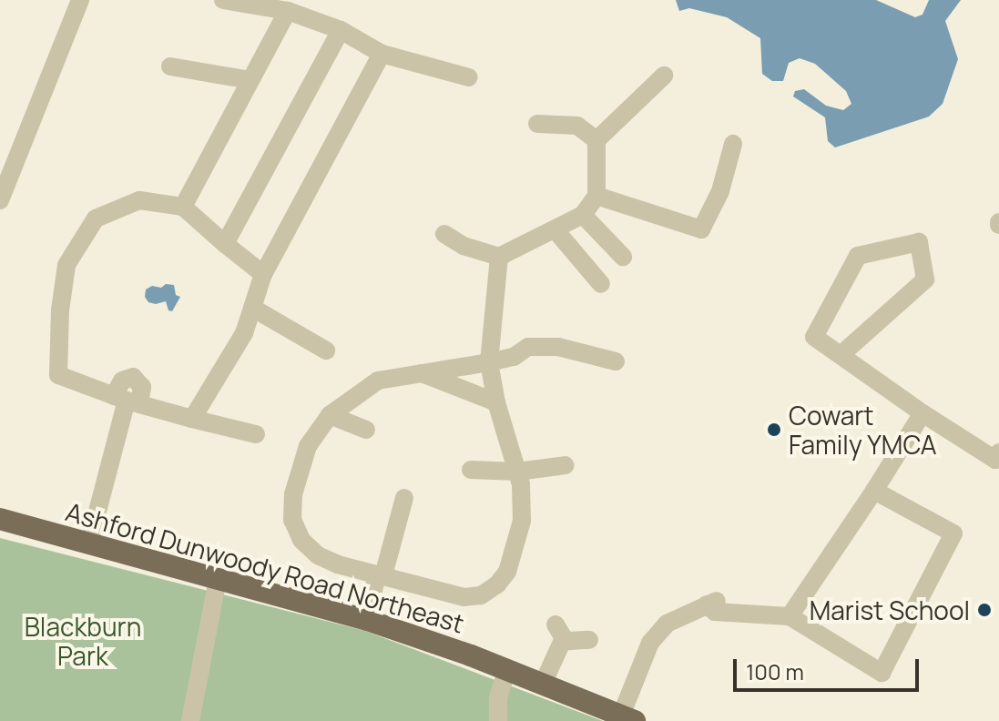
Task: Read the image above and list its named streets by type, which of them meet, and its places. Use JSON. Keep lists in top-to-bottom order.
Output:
{
  "streets": {
    "main road": ["Ashford Dunwoody Road Northeast"]
  },
  "parks": ["Blackburn Park"],
  "places": ["Cowart Family YMCA", "Marist School"],
  "scale_bar": "100 m"
}
